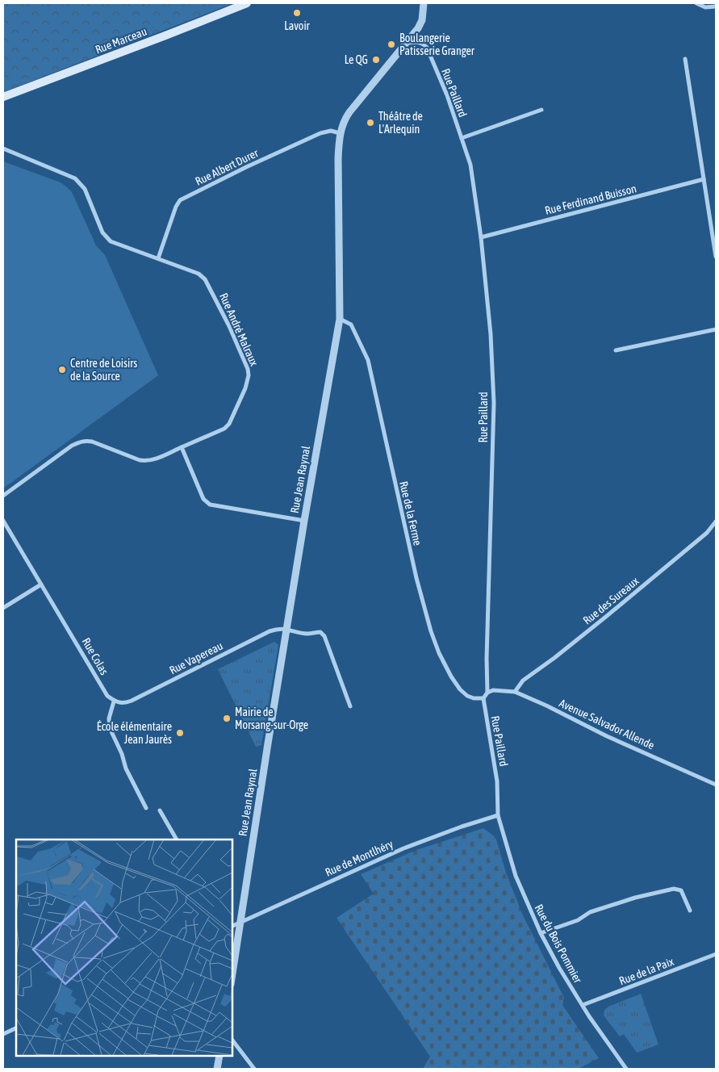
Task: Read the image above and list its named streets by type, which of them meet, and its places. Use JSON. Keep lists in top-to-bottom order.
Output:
{
  "streets": {
    "main road": ["Rue Marceau"],
    "street": [
      "Rue Paillard",
      "Rue Albert Durer",
      "Rue Ferdinand Buisson",
      "Rue André Malraux",
      "Rue Jean Raynal",
      "Rue de la Ferme",
      "Rue des Sureaux",
      "Rue Colas",
      "Rue Vapereau",
      "Avenue Salvador Allende",
      "Rue de Montlhéry",
      "Rue du Bois Pommier",
      "Rue de la Paix"
    ]
  },
  "crossings": [
    ["Rue Paillard", "Rue Ferdinand Buisson"],
    ["Rue Paillard", "Rue Jean Raynal"],
    ["Rue Paillard", "Rue de la Ferme"],
    ["Rue Paillard", "Avenue Salvador Allende"],
    ["Rue Paillard", "Rue de Montlhéry"],
    ["Rue Paillard", "Rue du Bois Pommier"],
    ["Rue Albert Durer", "Rue André Malraux"],
    ["Rue Albert Durer", "Rue Jean Raynal"],
    ["Rue Jean Raynal", "Rue de la Ferme"],
    ["Rue Jean Raynal", "Rue Vapereau"],
    ["Rue Jean Raynal", "Rue de Montlhéry"],
    ["Rue des Sureaux", "Avenue Salvador Allende"],
    ["Rue Colas", "Rue Vapereau"],
    ["Rue de Montlhéry", "Rue du Bois Pommier"],
    ["Rue du Bois Pommier", "Rue de la Paix"]
  ],
  "places": [
    "Lavoir",
    "Boulangerie Patisserie Granger",
    "Le QG",
    "Théâtre de L'Arlequin",
    "Centre de Loisirs de la Source",
    "Mairie de Morsang-sur-Orge",
    "École élémentaire Jean Jaurès"
  ]
}
